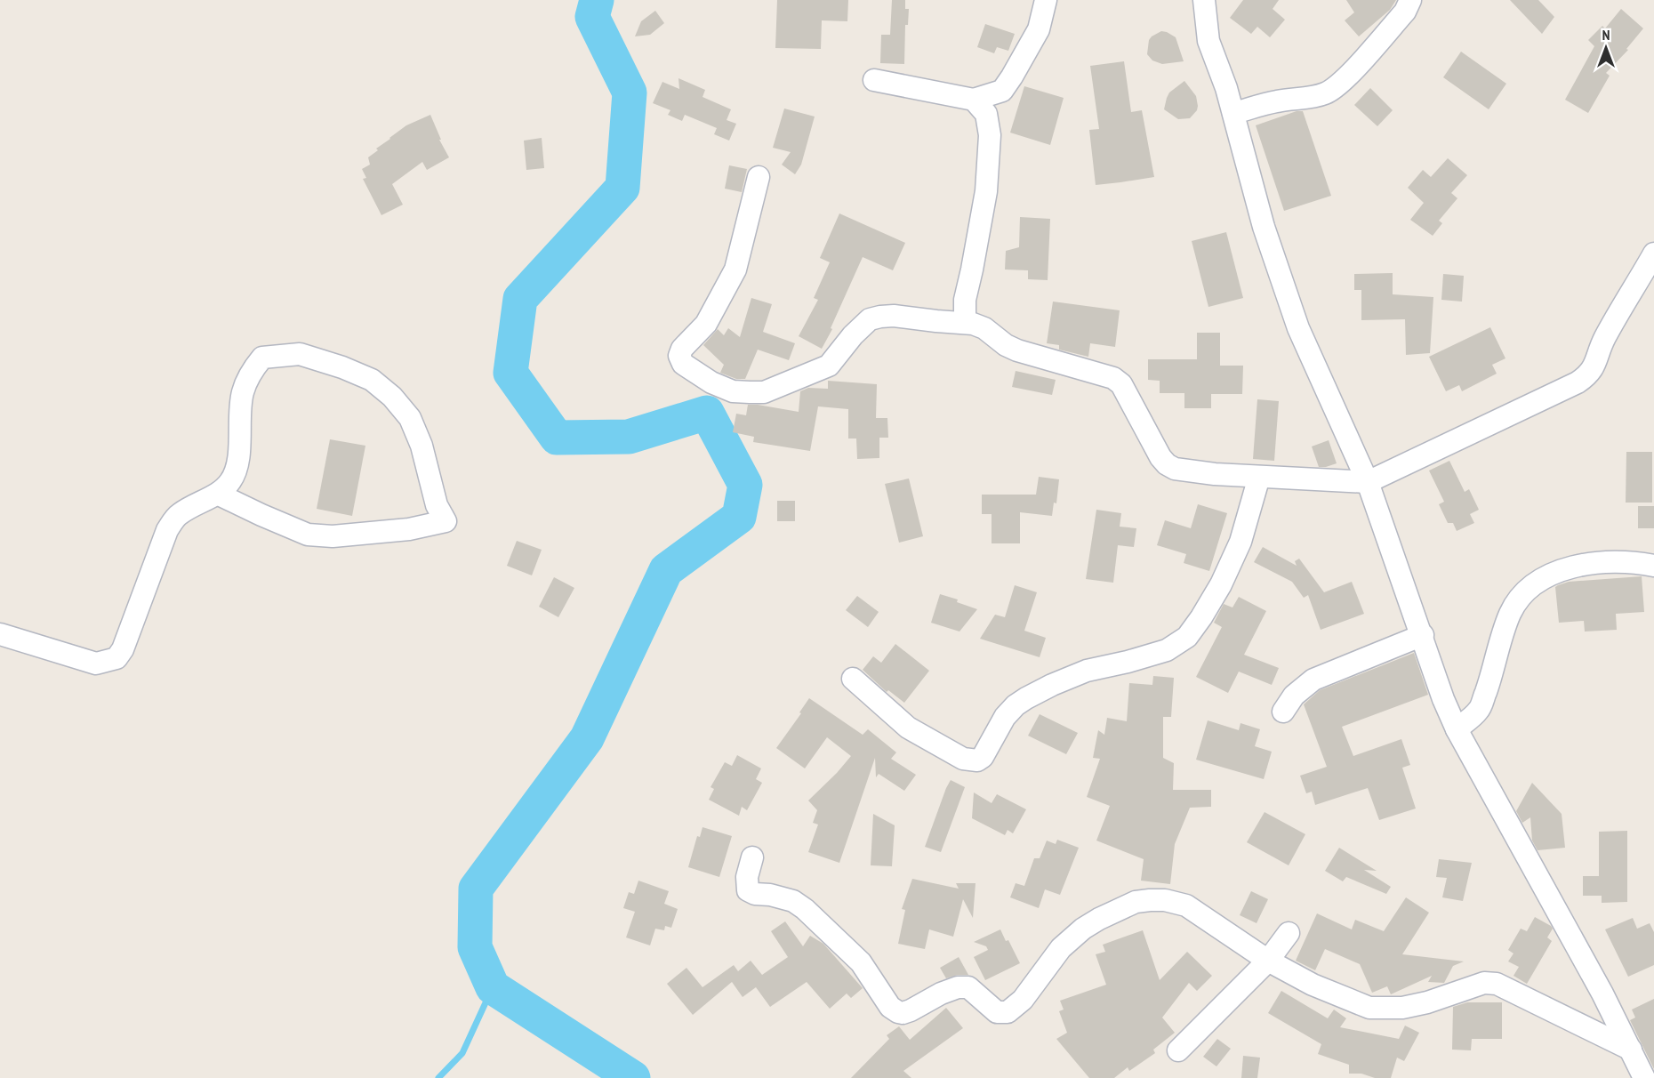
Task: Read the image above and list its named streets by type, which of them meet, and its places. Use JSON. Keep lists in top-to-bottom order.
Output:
{
  "north": "top"
}
